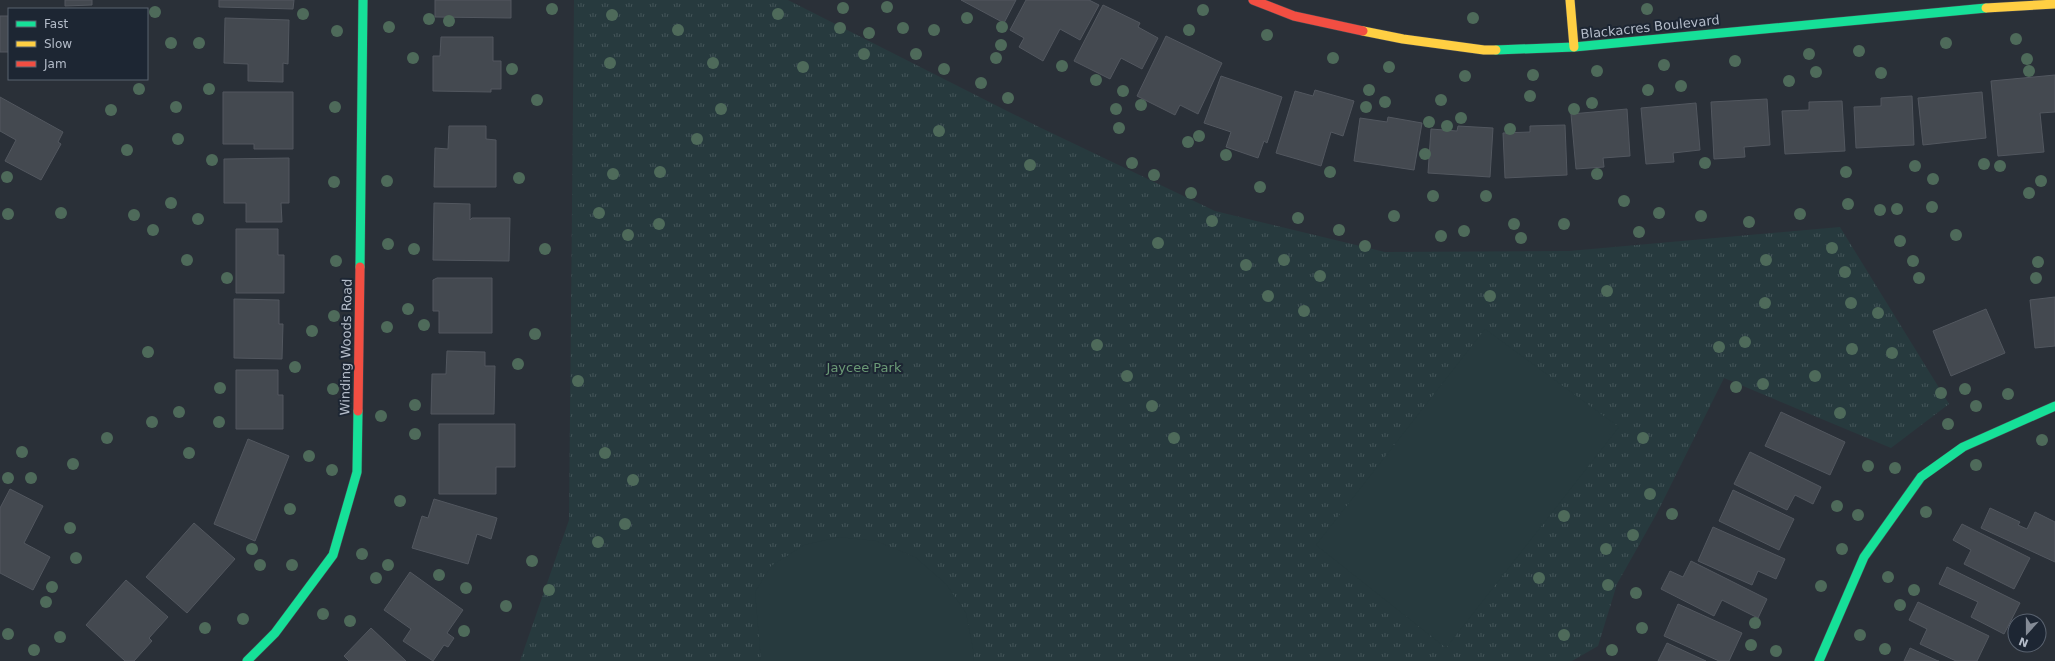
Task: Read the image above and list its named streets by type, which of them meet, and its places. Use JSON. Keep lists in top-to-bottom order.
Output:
{
  "streets": {
    "street": ["Blackacres Boulevard", "Winding Woods Road"]
  },
  "parks": ["Jaycee Park"],
  "legend": ["Fast", "Slow", "Jam"],
  "north": "bottom"
}
